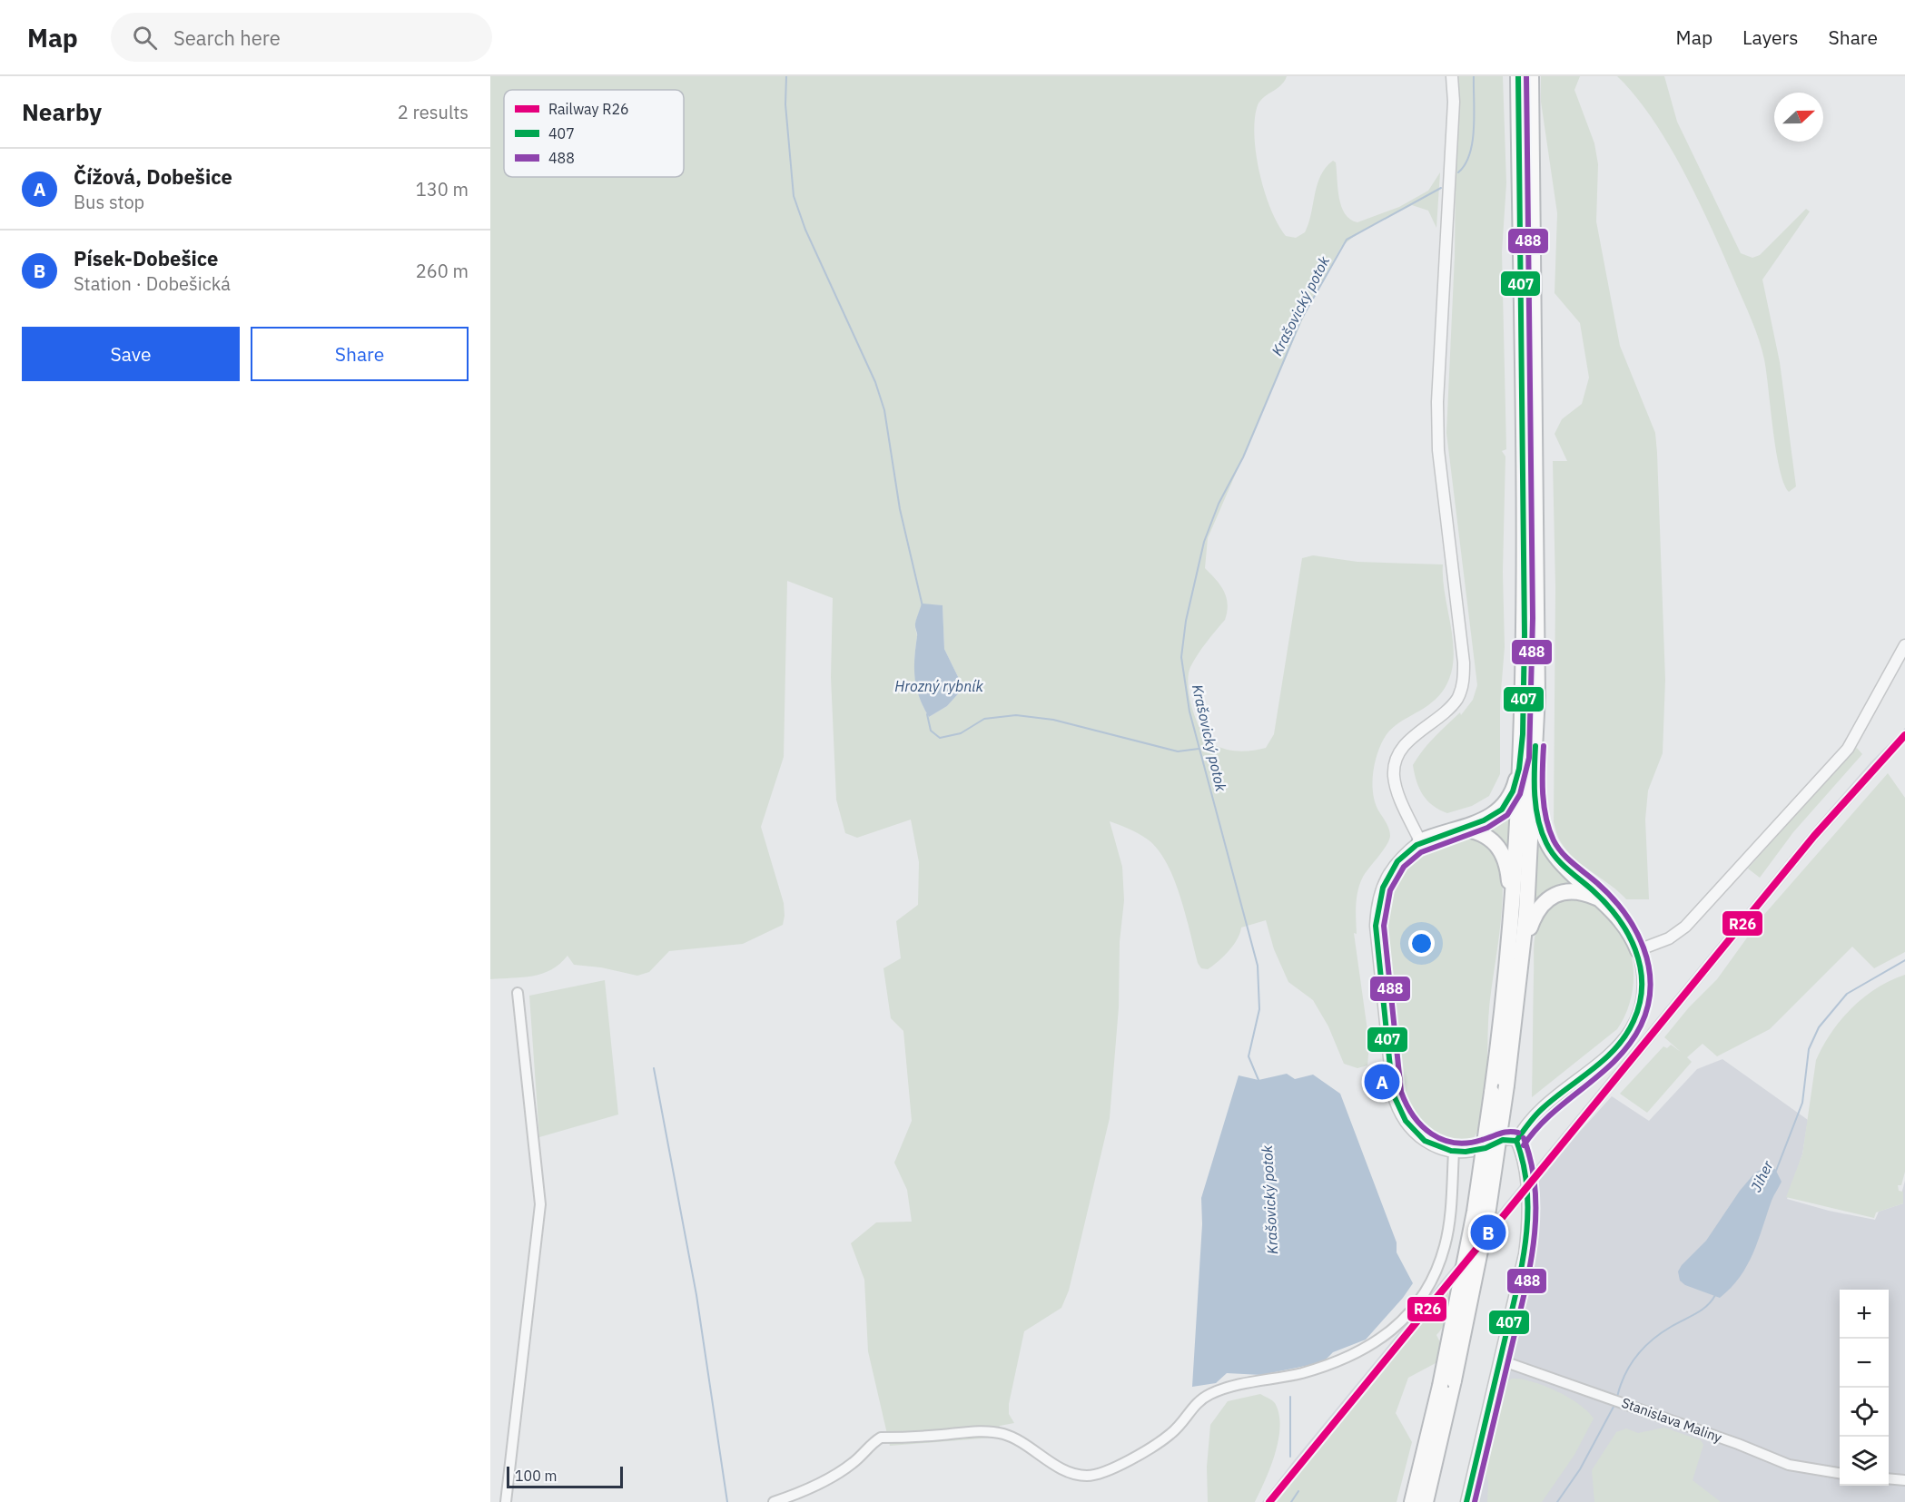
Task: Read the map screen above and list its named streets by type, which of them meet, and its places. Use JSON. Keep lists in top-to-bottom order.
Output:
{
  "streets": {
    "street": ["Stanislava Maliny"]
  },
  "water": ["Krašovický potok", "Hrozný rybník", "Jiher"],
  "lines": ["transit line 407", "transit line 488", "rail line R26"],
  "legend": ["Railway R26", "407", "488"],
  "scale_bar": "100 m",
  "north": "right",
  "page": {
    "header": "Map",
    "search": "Search here",
    "nav": ["Map", "Layers", "Share"],
    "heading": ["Nearby", "2 results"],
    "list": [
      {
        "mark": "A",
        "name": "Čížová, Dobešice",
        "note": "Bus stop",
        "value": "130 m"
      },
      {
        "mark": "B",
        "name": "Písek-Dobešice",
        "note": "Station · Dobešická",
        "value": "260 m"
      }
    ],
    "buttons": ["Save", "Share"],
    "pins": ["A", "B"],
    "map_buttons": ["+", "−"],
    "scale": "100 m"
  }
}
